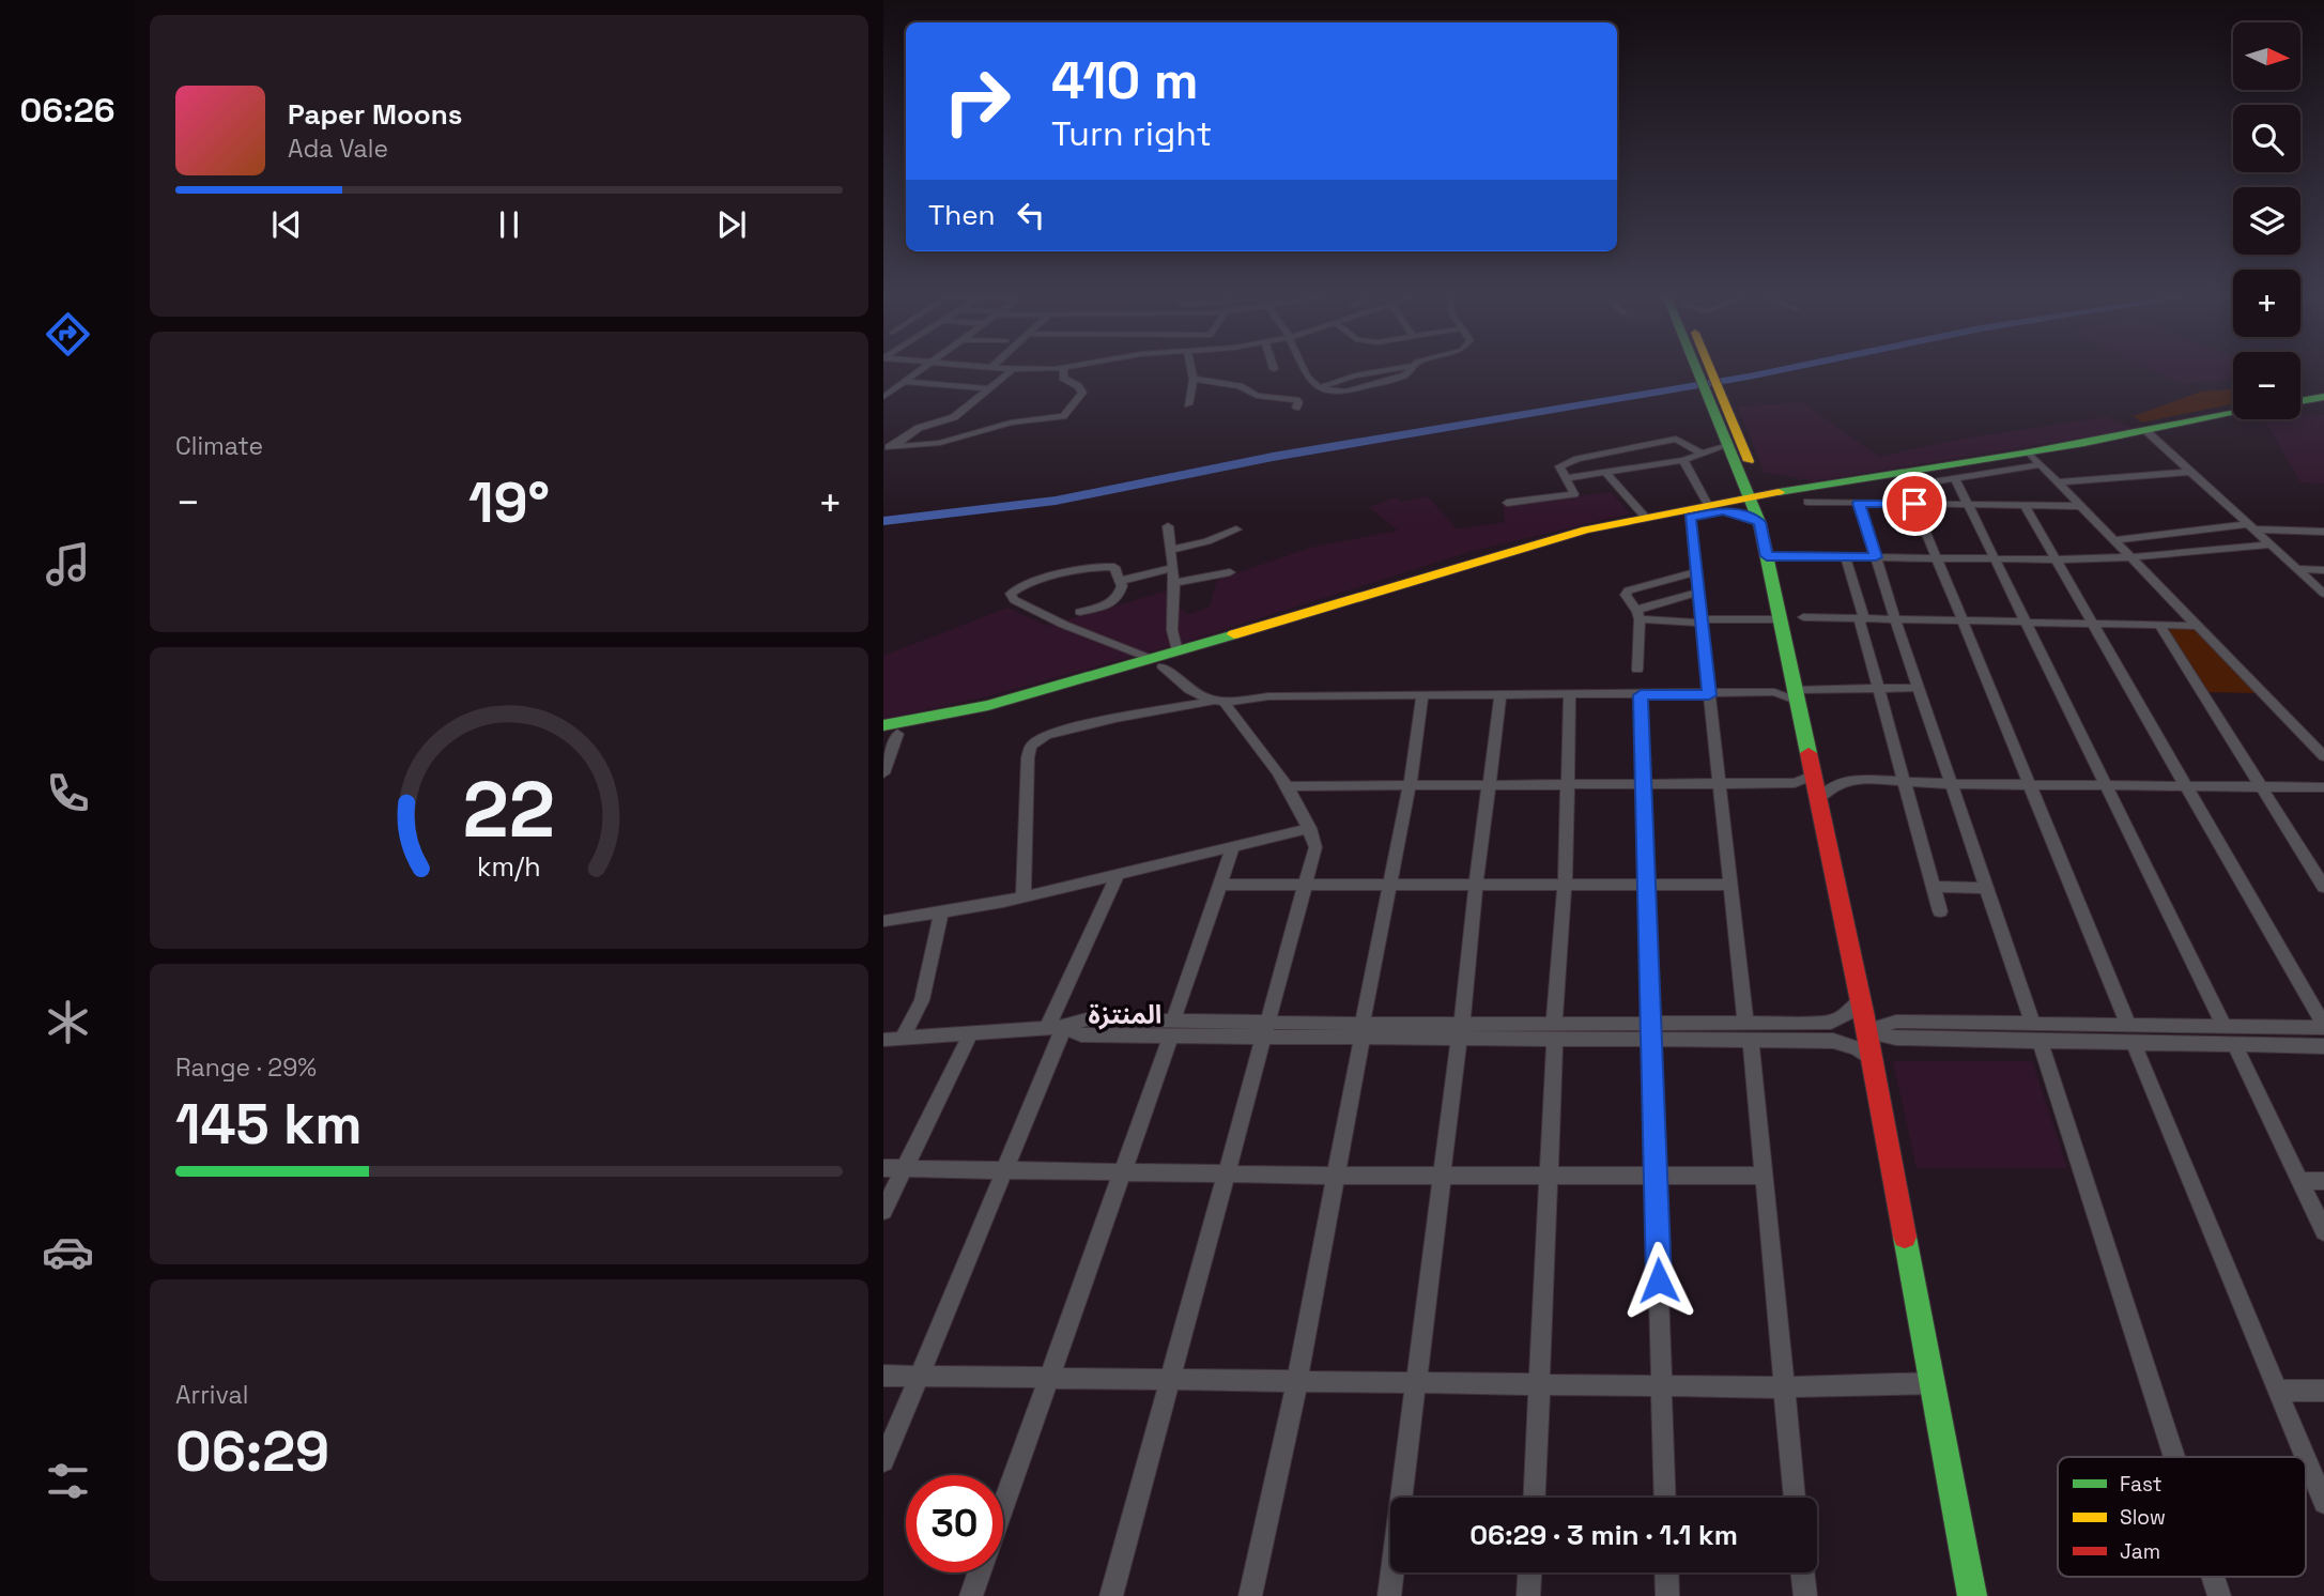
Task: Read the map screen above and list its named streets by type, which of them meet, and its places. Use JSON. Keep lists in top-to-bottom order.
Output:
{
  "districts": ["المنتزة"],
  "legend": ["Fast", "Slow", "Jam"],
  "north": "right",
  "page": {
    "tabs": "06:26",
    "map_buttons": ["+", "−"],
    "turn": ["410 m", "Turn right"],
    "song": ["Paper Moons", "Ada Vale"],
    "then": "Then",
    "tile": [
      "Climate",
      ["Range · 29%", "145 km"],
      ["Arrival", "06:29"]
    ],
    "heat": ["−", "19°", "+"],
    "limit": "30",
    "trip": "06:29 · 3 min · 1.1 km",
    "gauge": ["22", "km/h"]
  }
}
